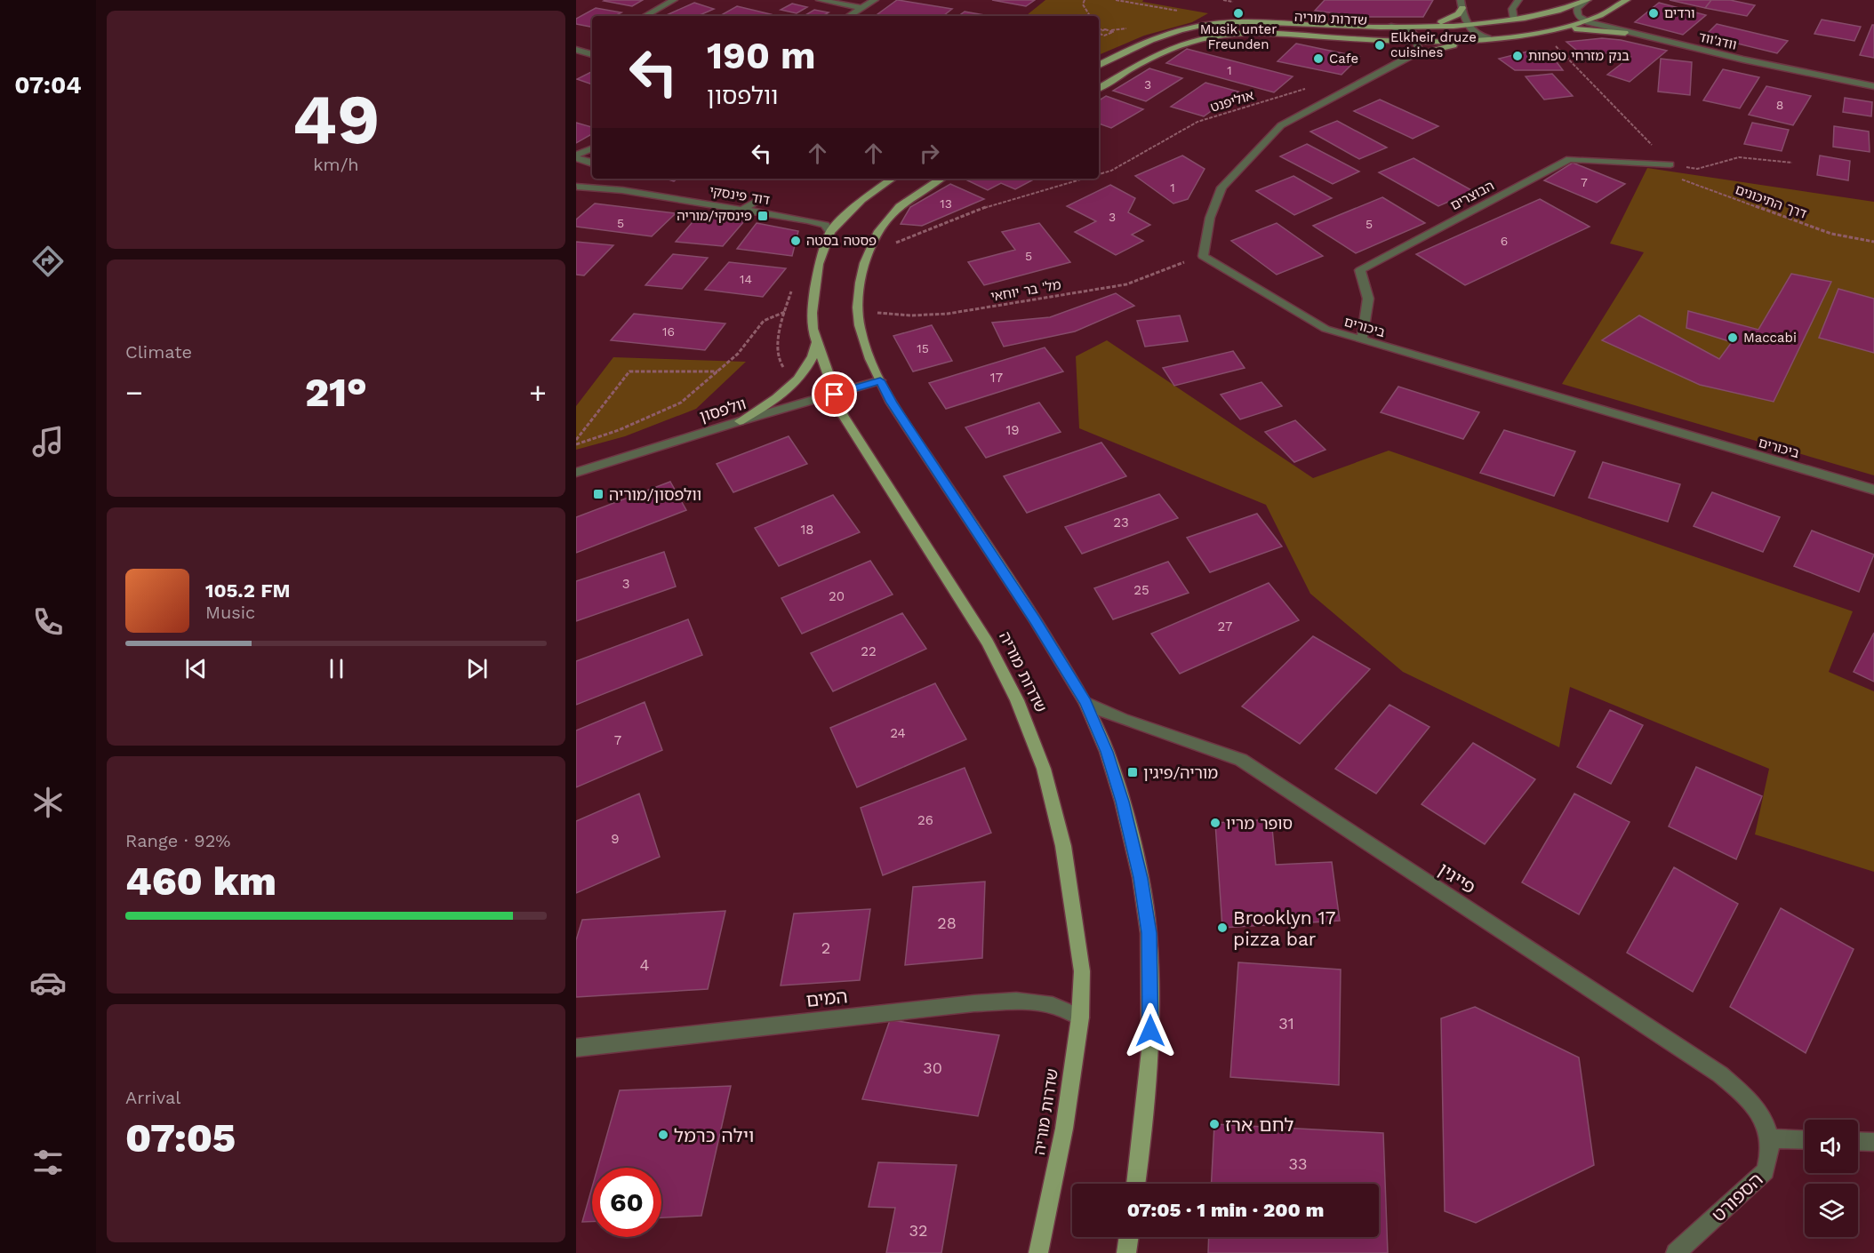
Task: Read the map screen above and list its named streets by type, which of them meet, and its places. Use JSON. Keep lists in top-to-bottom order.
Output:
{
  "streets": {
    "main road": ["שדרות מוריה"],
    "street": [
      "וודג'ווד",
      "דוד פינסקי",
      "הבוצרים",
      "ביכורים",
      "וולפסון",
      "פייגין",
      "המים",
      "הספורט"
    ],
    "path": ["אוליפנט", "דרך התיכונים", "מל' בר יוחאי"]
  },
  "crossings": [
    ["שדרות מוריה", "דוד פינסקי"],
    ["שדרות מוריה", "מל' בר יוחאי"],
    ["שדרות מוריה", "וולפסון"],
    ["שדרות מוריה", "פייגין"],
    ["שדרות מוריה", "המים"],
    ["הבוצרים", "דרך התיכונים"],
    ["הבוצרים", "ביכורים"],
    ["מל' בר יוחאי", "ביכורים"],
    ["פייגין", "הספורט"]
  ],
  "places": {
    "other": [
      "Musik unter Freunden",
      "ורדים",
      "Elkheir druze cuisines",
      "בנק מזרחי טפחות",
      "Cafe",
      "פסטה בסטה",
      "Maccabi",
      "סופר מריו",
      "Brooklyn 17 pizza bar",
      "לחם ארז",
      "וילה כרמל"
    ],
    "transit": ["פינסקי/מוריה", "וולפסון/מוריה", "מוריה/פיגין"]
  },
  "house_numbers": [
    "1",
    "3",
    "8",
    "7",
    "1",
    "13",
    "3",
    "5",
    "5",
    "6",
    "5",
    "14",
    "16",
    "15",
    "17",
    "19",
    "23",
    "18",
    "3",
    "25",
    "20",
    "27",
    "22",
    "24",
    "7",
    "26",
    "9",
    "28",
    "2",
    "4",
    "31",
    "30",
    "33",
    "32"
  ],
  "page": {
    "tabs": "07:04",
    "tile": [
      ["49", "km/h"],
      "Climate",
      ["Range · 92%", "460 km"],
      ["Arrival", "07:05"]
    ],
    "turn": ["190 m", "וולפסון"],
    "heat": ["−", "21°", "+"],
    "song": ["105.2 FM", "Music"],
    "limit": "60",
    "trip": "07:05 · 1 min · 200 m"
  }
}
